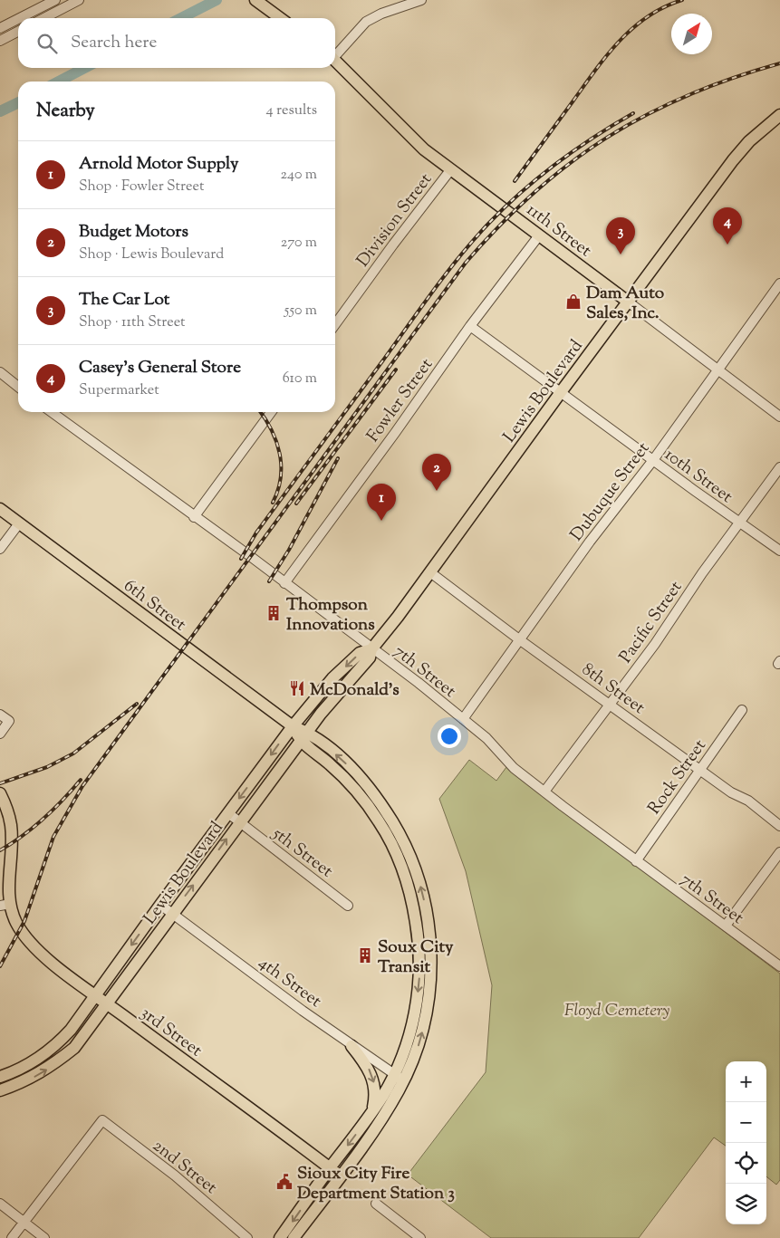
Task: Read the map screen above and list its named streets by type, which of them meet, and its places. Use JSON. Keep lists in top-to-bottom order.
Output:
{
  "streets": {
    "main road": [
      "11th Street",
      "Lewis Boulevard",
      "6th Street",
      "3rd Street"
    ],
    "street": [
      "Division Street",
      "Fowler Street",
      "10th Street",
      "Dubuque Street",
      "Pacific Street",
      "7th Street",
      "8th Street",
      "Rock Street",
      "5th Street",
      "4th Street",
      "2nd Street"
    ]
  },
  "crossings": [
    ["Division Street", "11th Street"],
    ["11th Street", "Lewis Boulevard"],
    ["11th Street", "Fowler Street"],
    ["11th Street", "Dubuque Street"],
    ["Lewis Boulevard", "10th Street"],
    ["Lewis Boulevard", "6th Street"],
    ["Lewis Boulevard", "7th Street"],
    ["Lewis Boulevard", "8th Street"],
    ["Lewis Boulevard", "5th Street"],
    ["Lewis Boulevard", "4th Street"],
    ["Lewis Boulevard", "3rd Street"],
    ["Fowler Street", "10th Street"],
    ["Fowler Street", "7th Street"],
    ["10th Street", "Dubuque Street"],
    ["10th Street", "Pacific Street"],
    ["Dubuque Street", "7th Street"],
    ["Dubuque Street", "8th Street"],
    ["6th Street", "4th Street"],
    ["Pacific Street", "7th Street"],
    ["Pacific Street", "8th Street"],
    ["7th Street", "Rock Street"],
    ["8th Street", "Rock Street"]
  ],
  "parks": ["Floyd Cemetery"],
  "places": {
    "shop": ["Dam Auto Sales, Inc."],
    "building": ["Thompson Innovations", "Soux City Transit"],
    "restaurant": ["McDonald's"],
    "public building": ["Sioux City Fire Department Station 3"]
  },
  "north": "top right",
  "page": {
    "search": "Search here",
    "heading": ["Nearby", "4 results"],
    "list": [
      {
        "mark": "1",
        "name": "Arnold Motor Supply",
        "note": "Shop · Fowler Street",
        "value": "240 m"
      },
      {
        "mark": "2",
        "name": "Budget Motors",
        "note": "Shop · Lewis Boulevard",
        "value": "270 m"
      },
      {
        "mark": "3",
        "name": "The Car Lot",
        "note": "Shop · 11th Street",
        "value": "550 m"
      },
      {
        "mark": "4",
        "name": "Casey's General Store",
        "note": "Supermarket",
        "value": "610 m"
      }
    ],
    "pins": [
      "4",
      "3",
      "2",
      "1"
    ],
    "map_buttons": ["+", "−"]
  }
}
